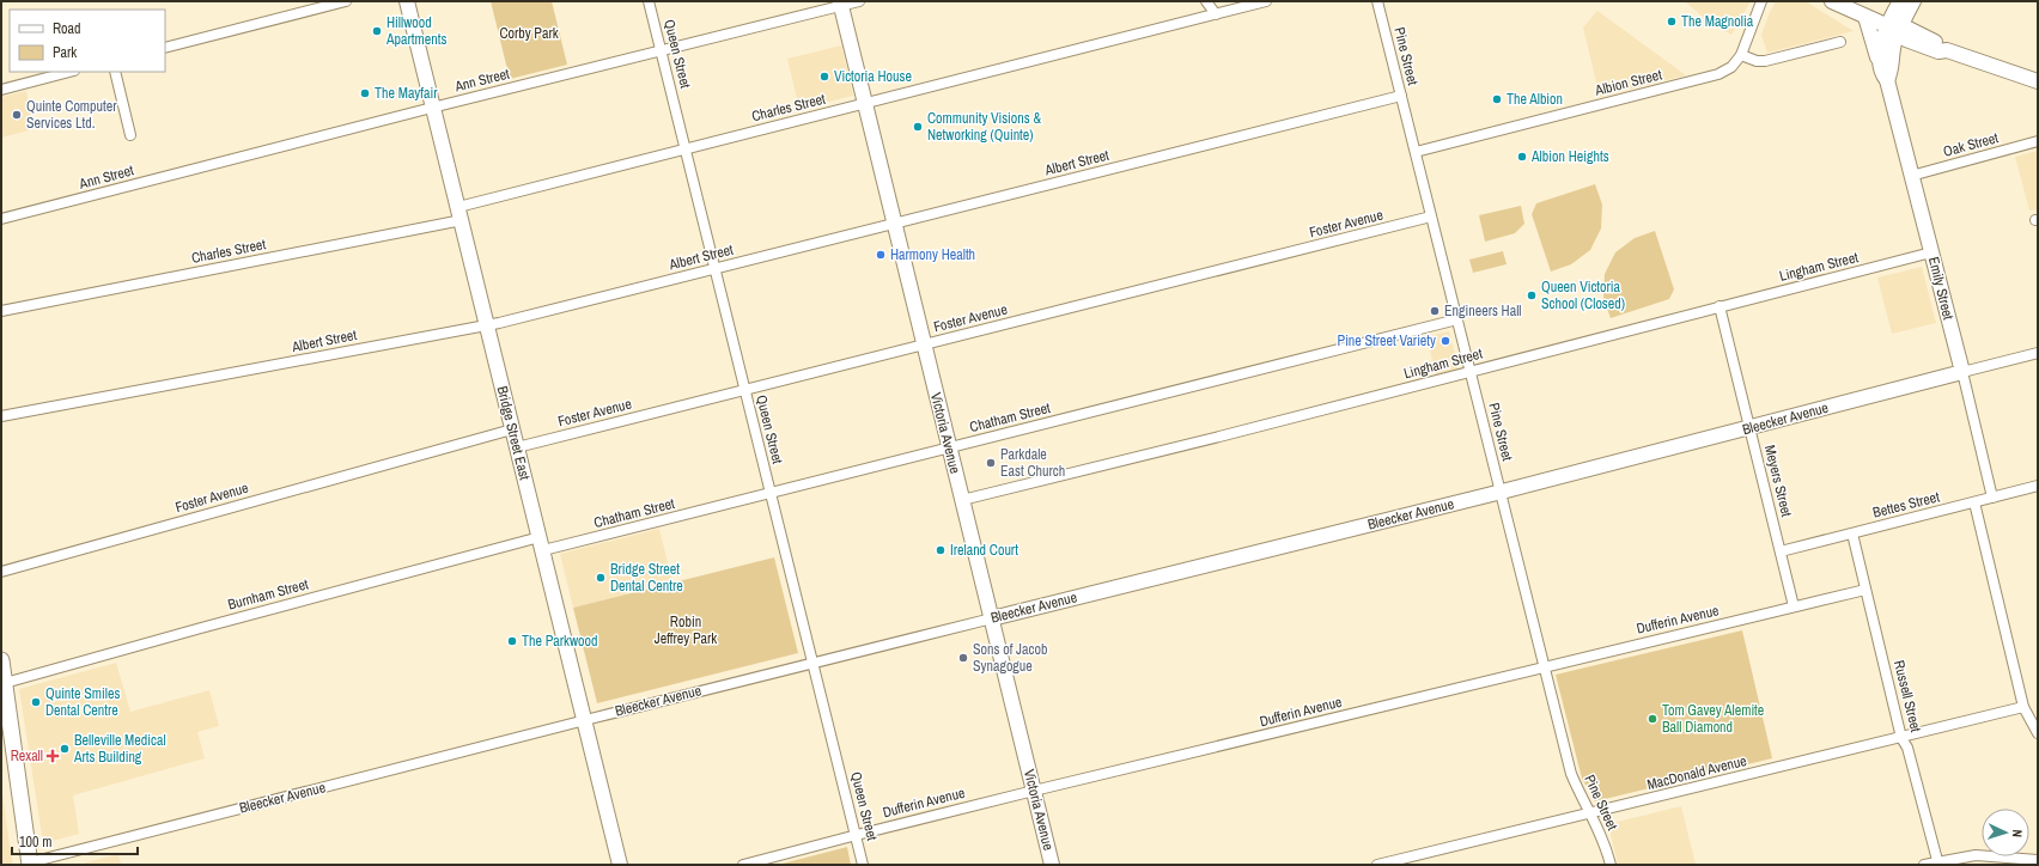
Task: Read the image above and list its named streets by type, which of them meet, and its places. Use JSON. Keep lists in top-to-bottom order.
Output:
{
  "streets": {
    "street": [
      "Queen Street",
      "Pine Street",
      "Ann Street",
      "Albion Street",
      "Charles Street",
      "Oak Street",
      "Albert Street",
      "Foster Avenue",
      "Lingham Street",
      "Emily Street",
      "Chatham Street",
      "Bleecker Avenue",
      "Bridge Street East",
      "Victoria Avenue",
      "Meyers Street",
      "Bettes Street",
      "Burnham Street",
      "Dufferin Avenue",
      "Russell Street",
      "MacDonald Avenue"
    ]
  },
  "crossings": [
    ["Queen Street", "Ann Street"],
    ["Queen Street", "Charles Street"],
    ["Queen Street", "Albert Street"],
    ["Queen Street", "Foster Avenue"],
    ["Queen Street", "Chatham Street"],
    ["Queen Street", "Bleecker Avenue"],
    ["Queen Street", "Dufferin Avenue"],
    ["Pine Street", "Albion Street"],
    ["Pine Street", "Albert Street"],
    ["Pine Street", "Foster Avenue"],
    ["Pine Street", "Lingham Street"],
    ["Pine Street", "Chatham Street"],
    ["Pine Street", "Bleecker Avenue"],
    ["Pine Street", "Dufferin Avenue"],
    ["Pine Street", "MacDonald Avenue"],
    ["Ann Street", "Bridge Street East"],
    ["Ann Street", "Victoria Avenue"],
    ["Charles Street", "Bridge Street East"],
    ["Charles Street", "Victoria Avenue"],
    ["Oak Street", "Emily Street"],
    ["Albert Street", "Bridge Street East"],
    ["Albert Street", "Victoria Avenue"],
    ["Foster Avenue", "Bridge Street East"],
    ["Foster Avenue", "Victoria Avenue"],
    ["Lingham Street", "Emily Street"],
    ["Lingham Street", "Victoria Avenue"],
    ["Lingham Street", "Meyers Street"],
    ["Emily Street", "Bleecker Avenue"],
    ["Emily Street", "Bettes Street"],
    ["Chatham Street", "Bridge Street East"],
    ["Chatham Street", "Victoria Avenue"],
    ["Chatham Street", "Burnham Street"],
    ["Bleecker Avenue", "Bridge Street East"],
    ["Bleecker Avenue", "Victoria Avenue"],
    ["Bleecker Avenue", "Meyers Street"],
    ["Bridge Street East", "Burnham Street"],
    ["Victoria Avenue", "Dufferin Avenue"],
    ["Meyers Street", "Bettes Street"],
    ["Meyers Street", "Dufferin Avenue"],
    ["Bettes Street", "Russell Street"],
    ["Dufferin Avenue", "Russell Street"],
    ["Russell Street", "MacDonald Avenue"]
  ],
  "parks": ["Corby Park", "Robin Jeffrey Park"],
  "places": {
    "other": [
      "The Magnolia",
      "Hillwood Apartments",
      "Victoria House",
      "The Mayfair",
      "The Albion",
      "Quinte Computer Services Ltd.",
      "Community Visions & Networking (Quinte)",
      "Albion Heights",
      "Harmony Health",
      "Queen Victoria School (Closed)",
      "Engineers Hall",
      "Pine Street Variety",
      "Parkdale East Church",
      "Ireland Court",
      "Bridge Street Dental Centre",
      "The Parkwood",
      "Sons of Jacob Synagogue",
      "Quinte Smiles Dental Centre",
      "Tom Gavey Alemite Ball Diamond",
      "Belleville Medical Arts Building"
    ],
    "health": ["Rexall"]
  },
  "legend": ["Road", "Park"],
  "scale_bar": "100 m",
  "north": "right"
}
